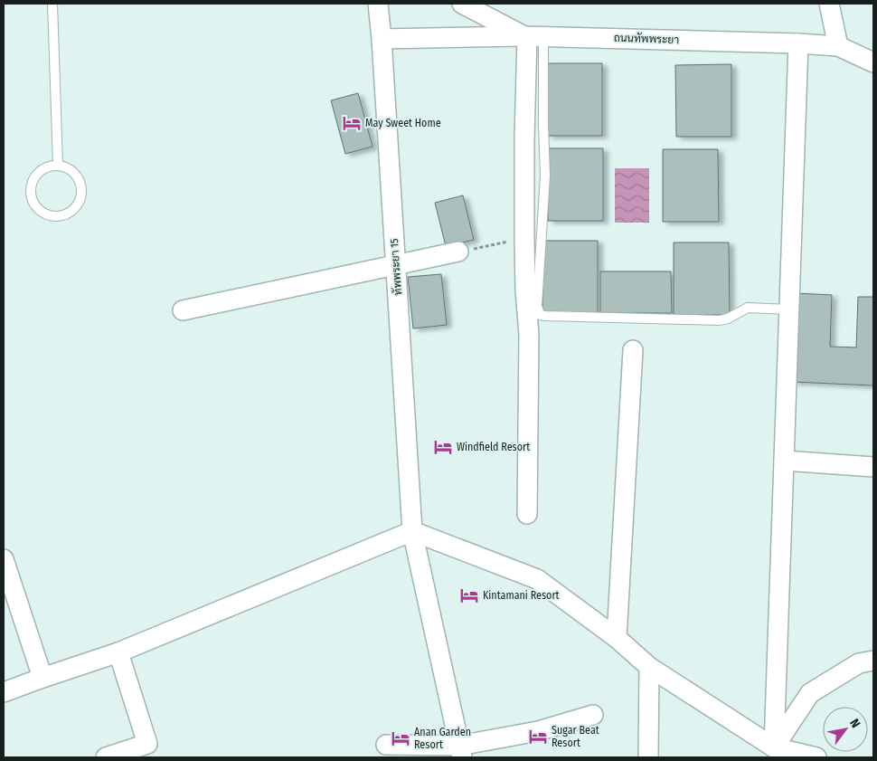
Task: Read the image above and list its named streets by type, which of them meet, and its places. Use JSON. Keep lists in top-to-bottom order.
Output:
{
  "streets": {
    "street": ["ถนนทัพพระยา", "ทัพพระยา 15"]
  },
  "places": {
    "hotel": [
      "May Sweet Home",
      "Windfield Resort",
      "Kintamani Resort",
      "Sugar Beat Resort",
      "Anan Garden Resort"
    ]
  },
  "north": "top right"
}
